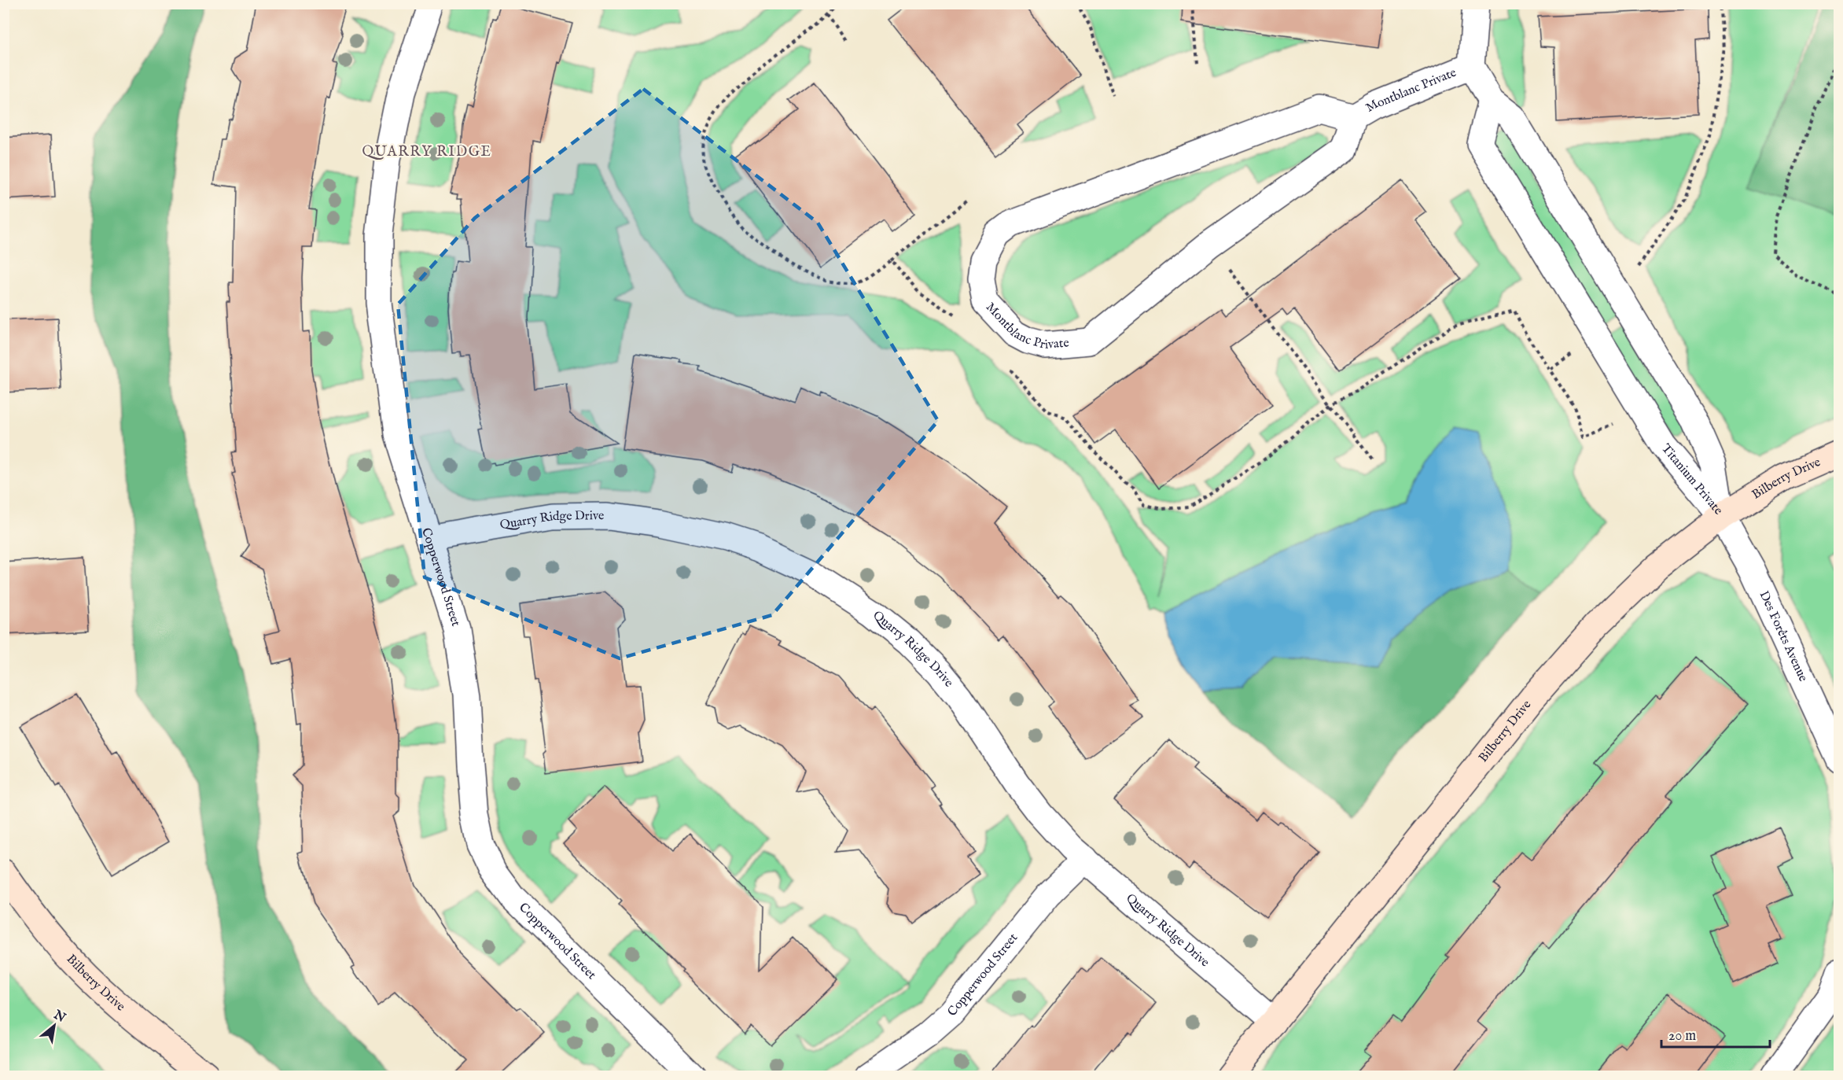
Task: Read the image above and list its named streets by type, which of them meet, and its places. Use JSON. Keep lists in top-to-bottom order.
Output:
{
  "streets": {
    "street": [
      "Montblanc Private",
      "Titanium Private",
      "Bilberry Drive",
      "Quarry Ridge Drive",
      "Copperwood Street",
      "Des Forêts Avenue"
    ]
  },
  "crossings": [
    ["Montblanc Private", "Titanium Private"],
    ["Titanium Private", "Bilberry Drive"],
    ["Titanium Private", "Des Forêts Avenue"],
    ["Bilberry Drive", "Quarry Ridge Drive"],
    ["Bilberry Drive", "Des Forêts Avenue"],
    ["Quarry Ridge Drive", "Copperwood Street"]
  ],
  "districts": ["QUARRY RIDGE"],
  "scale_bar": "20 m",
  "north": "top right"
}
